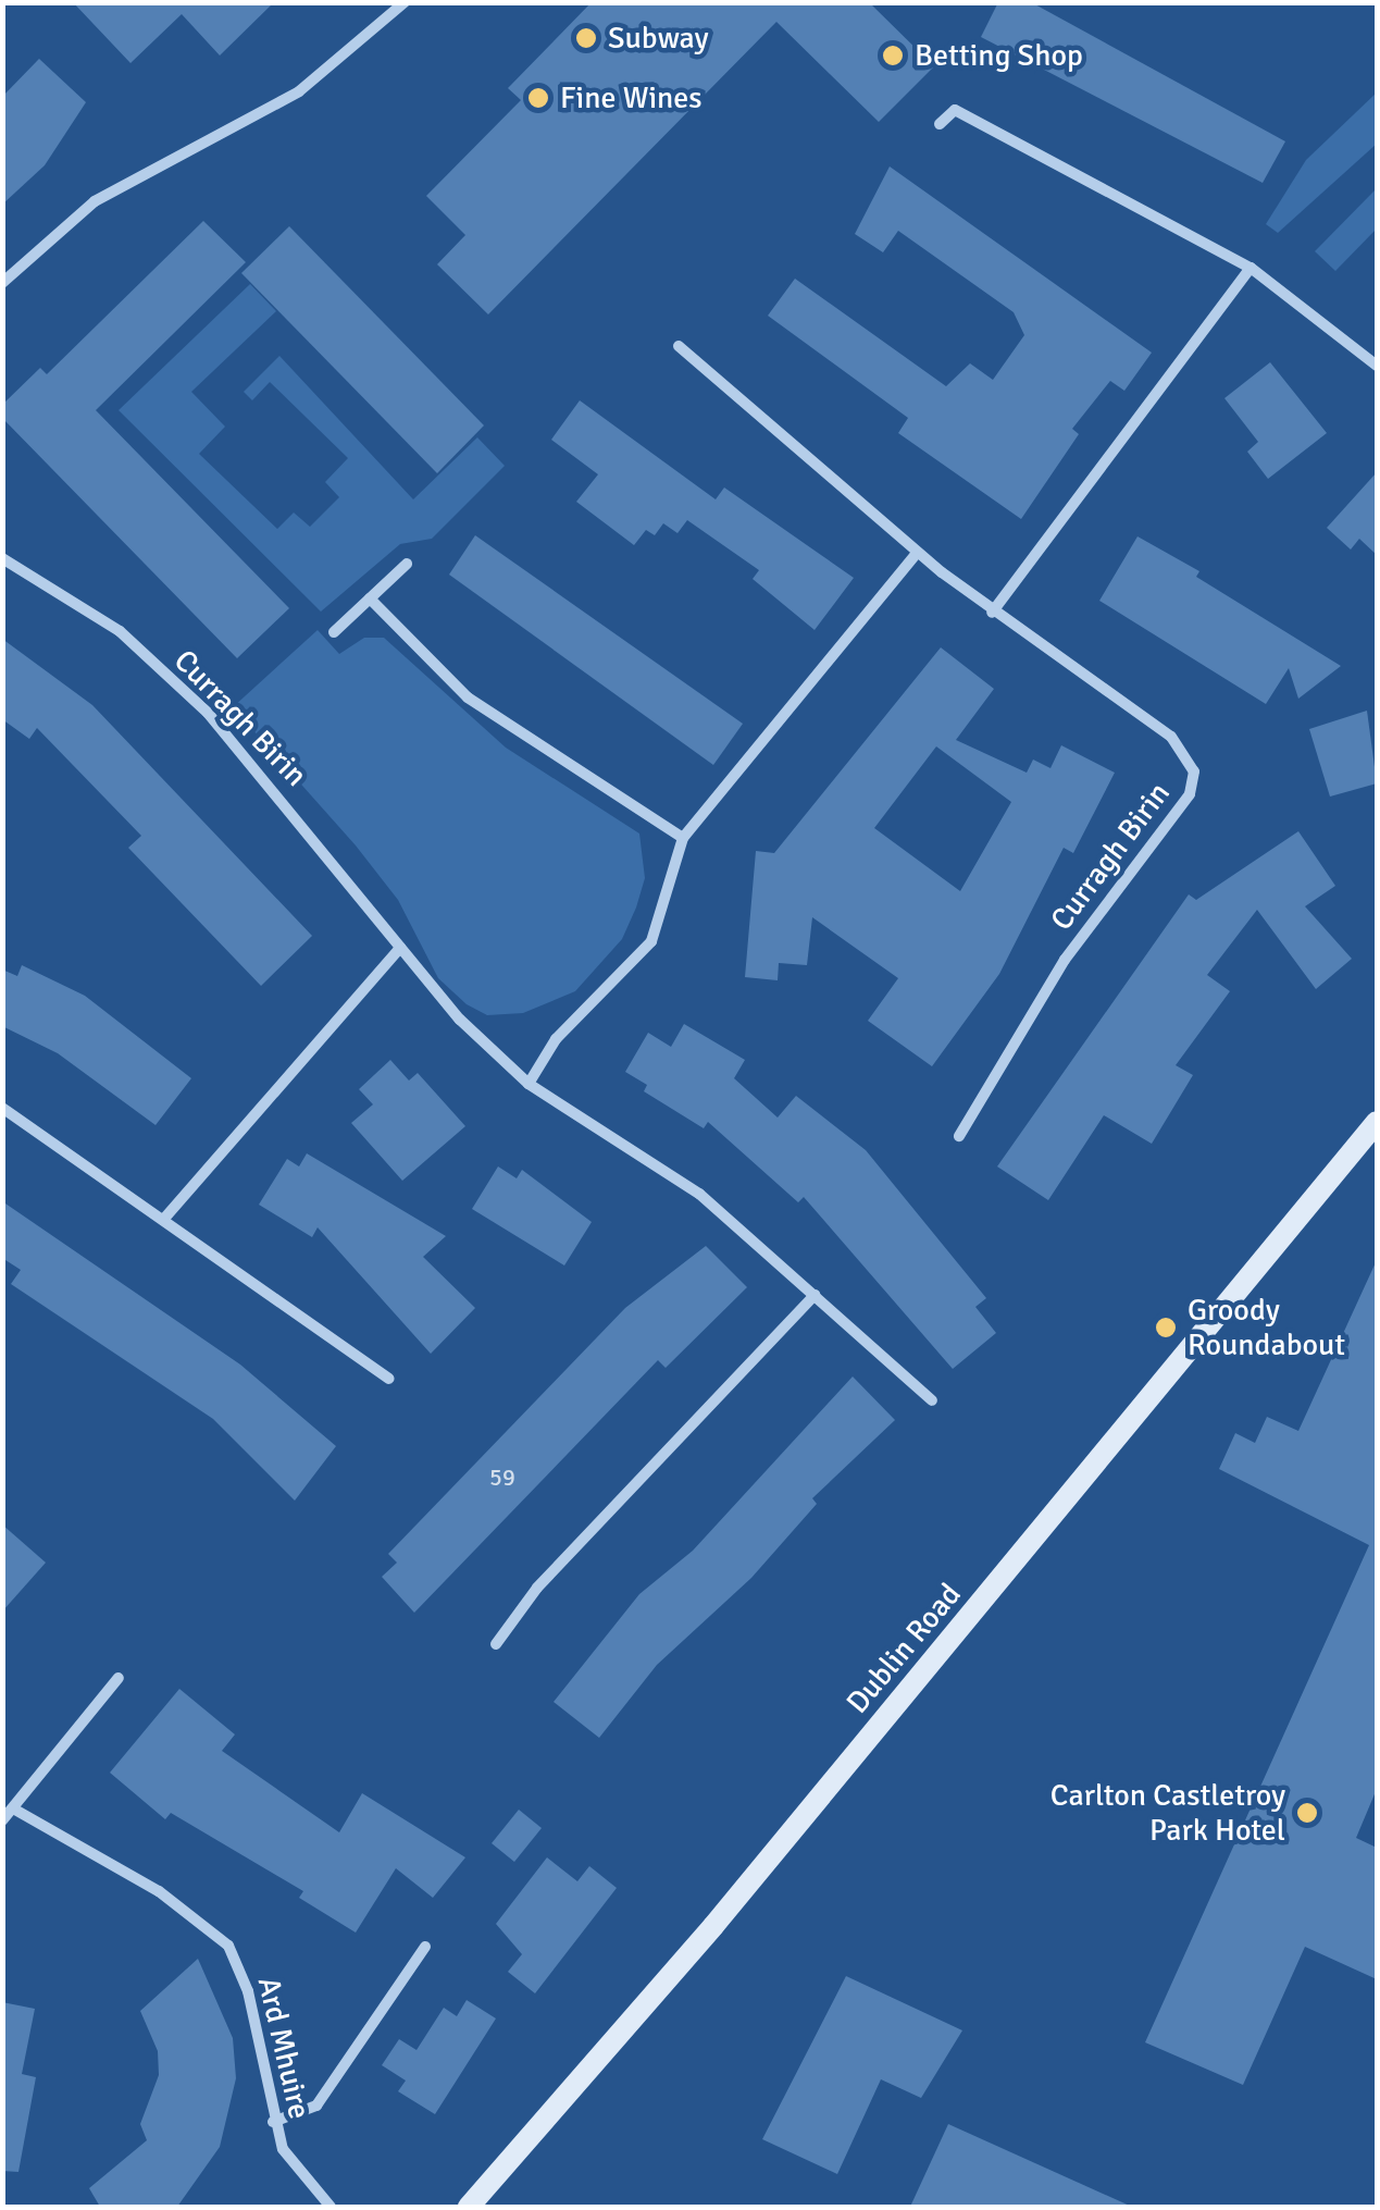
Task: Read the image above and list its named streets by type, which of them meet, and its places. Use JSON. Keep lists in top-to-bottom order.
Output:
{
  "streets": {
    "main road": ["Dublin Road"],
    "street": ["Curragh Birin", "Ard Mhuire"]
  },
  "places": [
    "Subway",
    "Betting Shop",
    "Fine Wines",
    "Groody Roundabout",
    "Carlton Castletroy Park Hotel"
  ],
  "house_numbers": ["59"]
}
